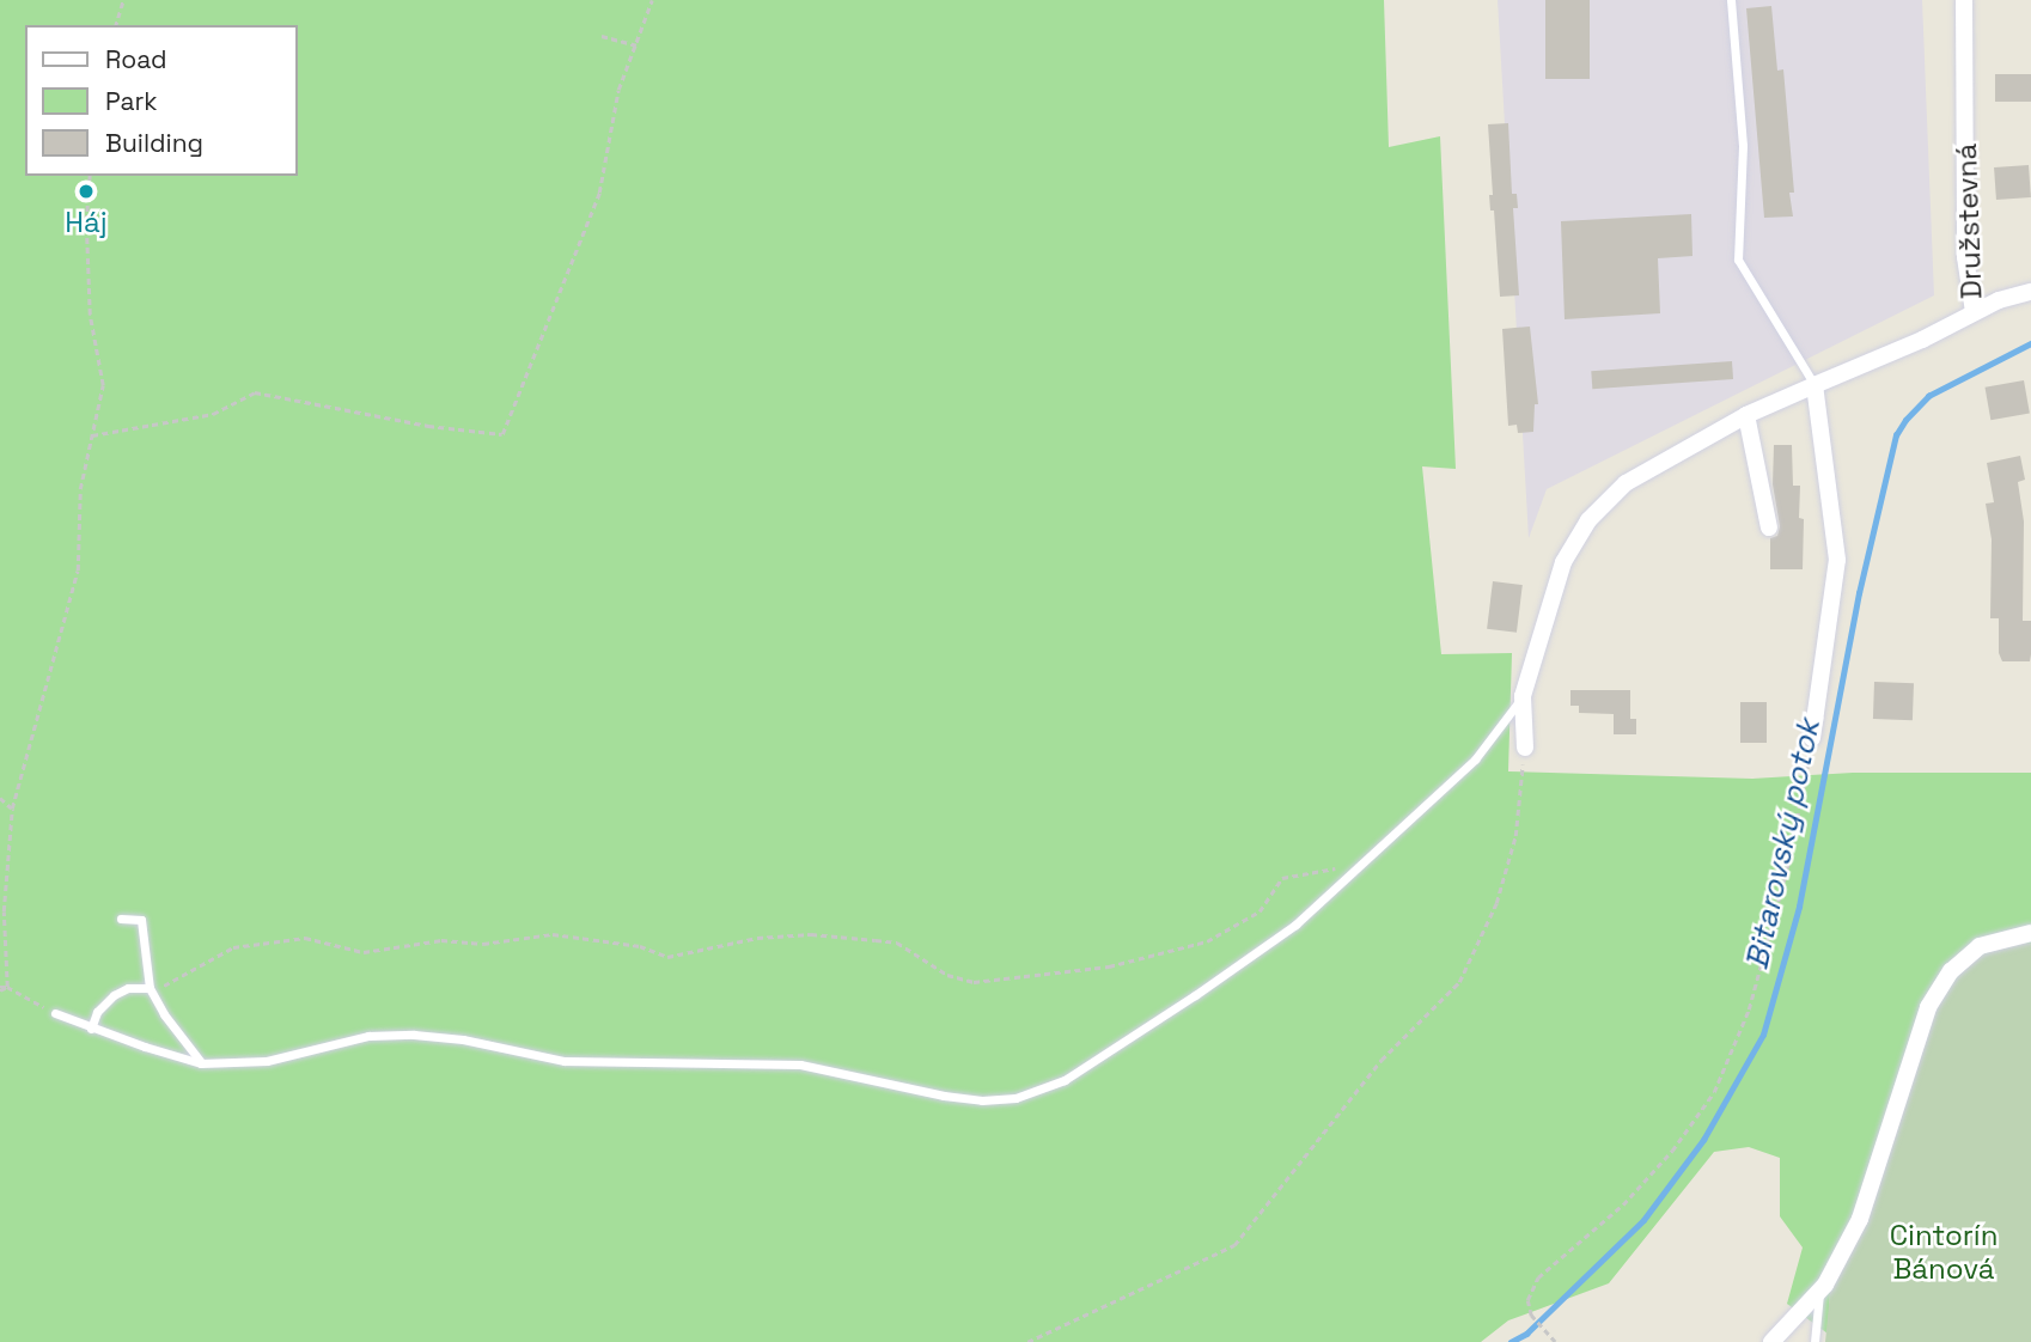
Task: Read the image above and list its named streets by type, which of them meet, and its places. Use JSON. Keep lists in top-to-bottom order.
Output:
{
  "streets": {
    "street": ["Družstevná"]
  },
  "water": ["Bitarovský potok"],
  "parks": ["Cintorín Bánová"],
  "places": ["Háj"],
  "legend": ["Road", "Park", "Building"]
}
